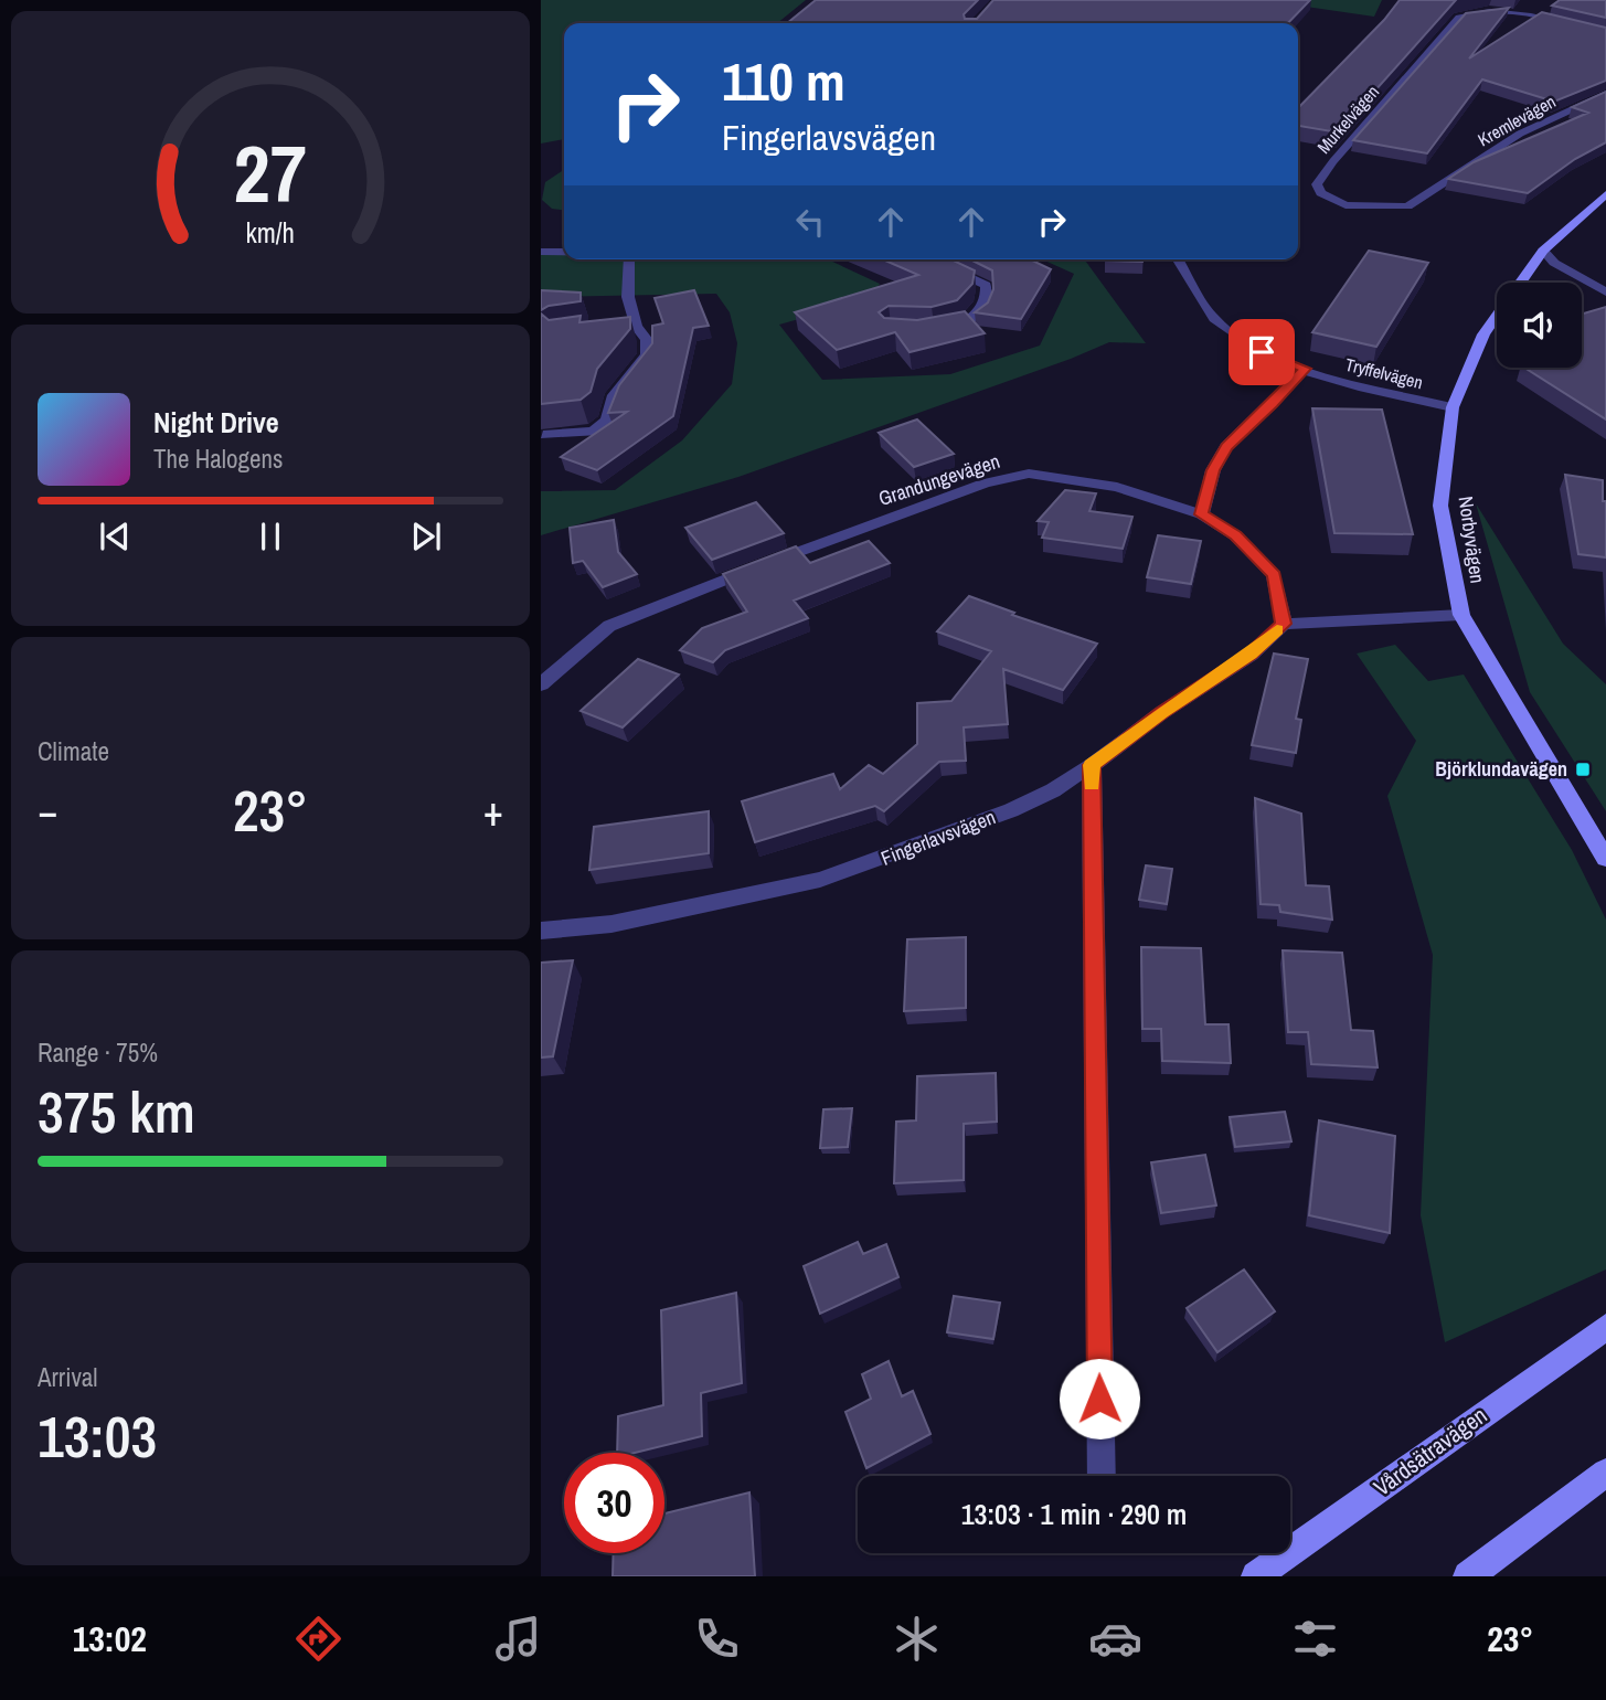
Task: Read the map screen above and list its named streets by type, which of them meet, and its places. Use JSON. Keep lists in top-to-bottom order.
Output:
{
  "streets": {
    "street": [
      "Murkelvägen",
      "Kremlevägen",
      "Tryffelvägen",
      "Grandungevägen",
      "Norbyvägen",
      "Fingerlavsvägen",
      "Vårdsätravägen"
    ]
  },
  "crossings": [
    ["Murkelvägen", "Kremlevägen"],
    ["Tryffelvägen", "Norbyvägen"],
    ["Grandungevägen", "Fingerlavsvägen"]
  ],
  "places": {
    "transit": ["Björklundavägen"]
  },
  "page": {
    "turn": ["110 m", "Fingerlavsvägen"],
    "song": ["Night Drive", "The Halogens"],
    "tile": [
      "Climate",
      ["Range · 75%", "375 km"],
      ["Arrival", "13:03"]
    ],
    "heat": ["−", "23°", "+"],
    "limit": "30",
    "trip": "13:03 · 1 min · 290 m",
    "tabs": ["13:02", "23°"],
    "gauge": ["27", "km/h"]
  }
}
